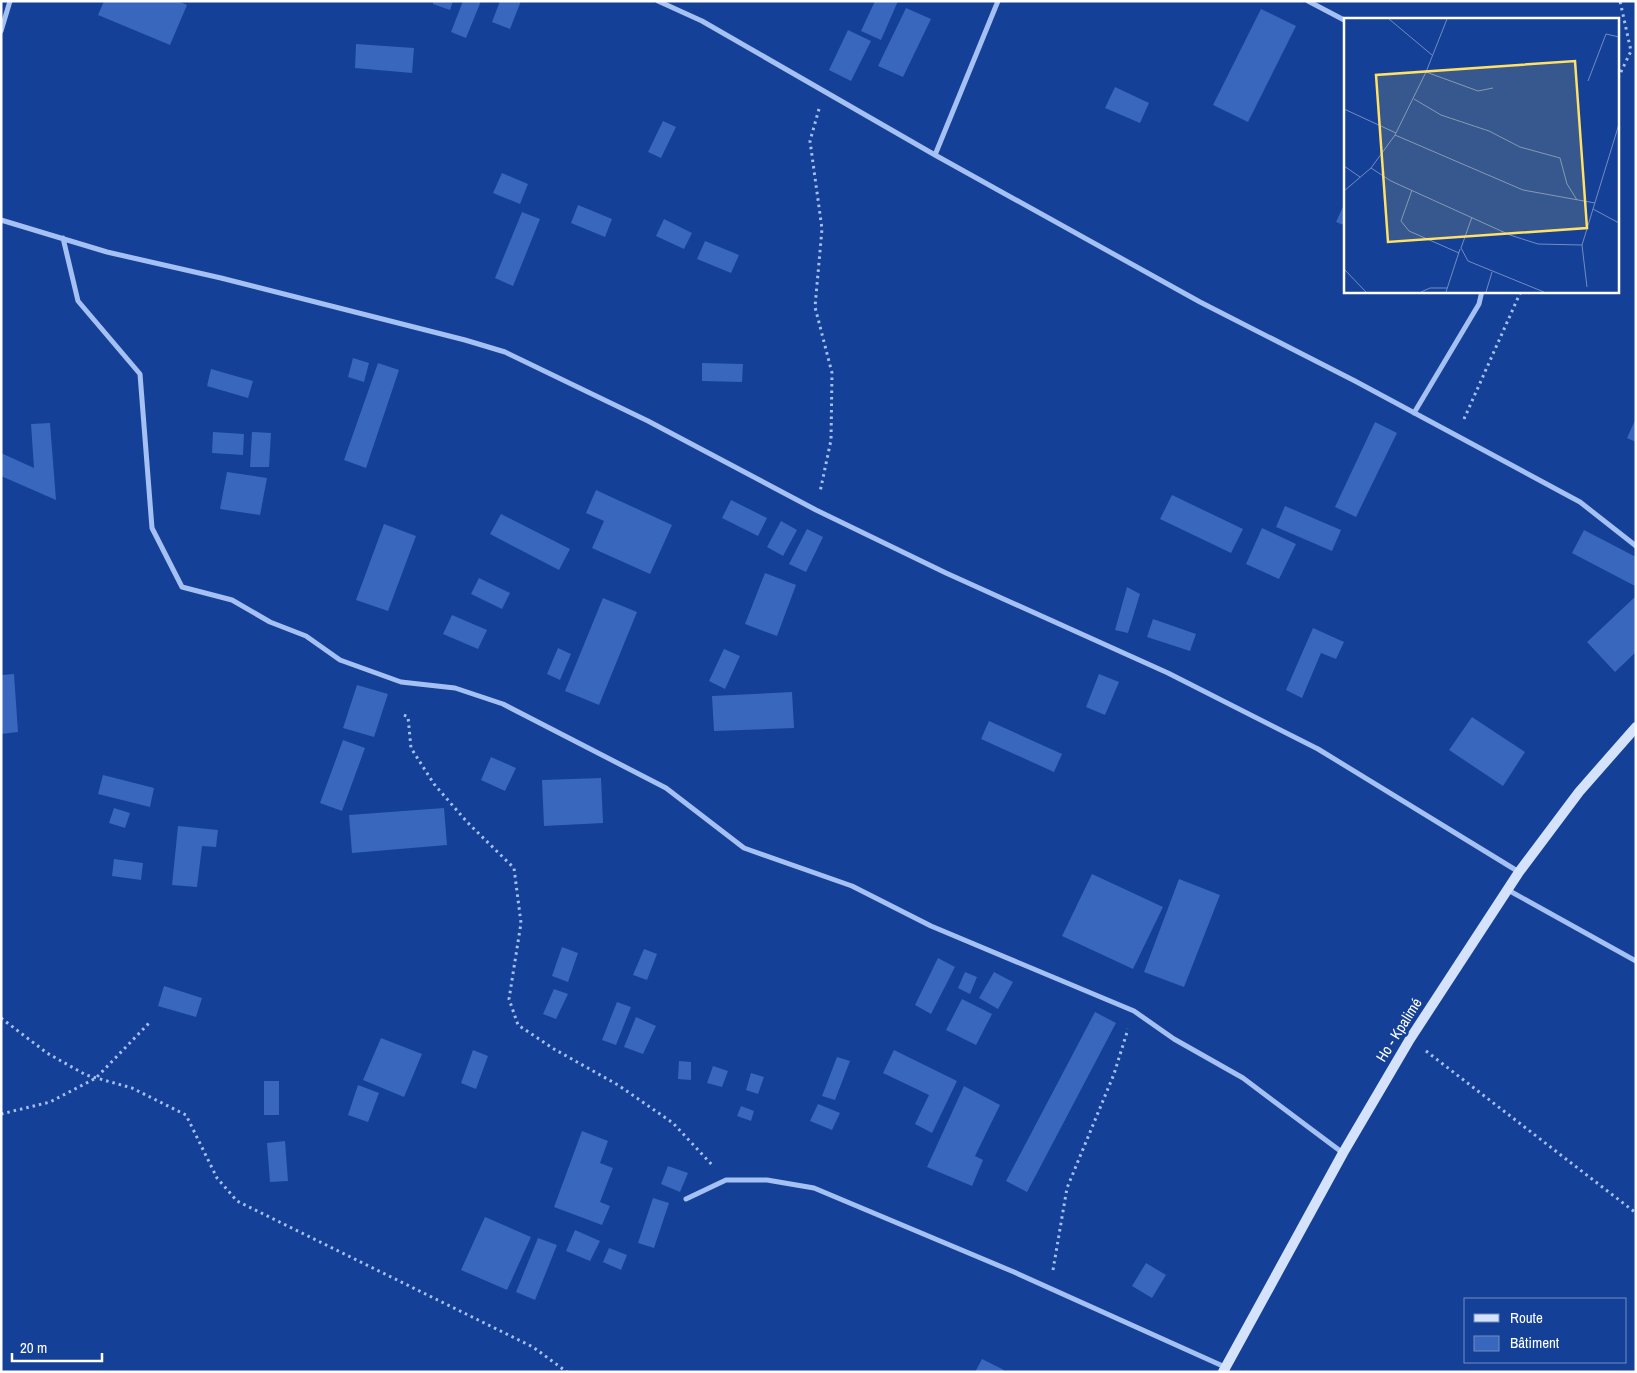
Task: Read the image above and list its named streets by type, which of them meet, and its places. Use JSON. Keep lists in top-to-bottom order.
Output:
{
  "streets": {
    "main road": ["Ho - Kpalimé"]
  },
  "legend": ["Route", "Bâtiment"],
  "scale_bar": "20 m"
}
